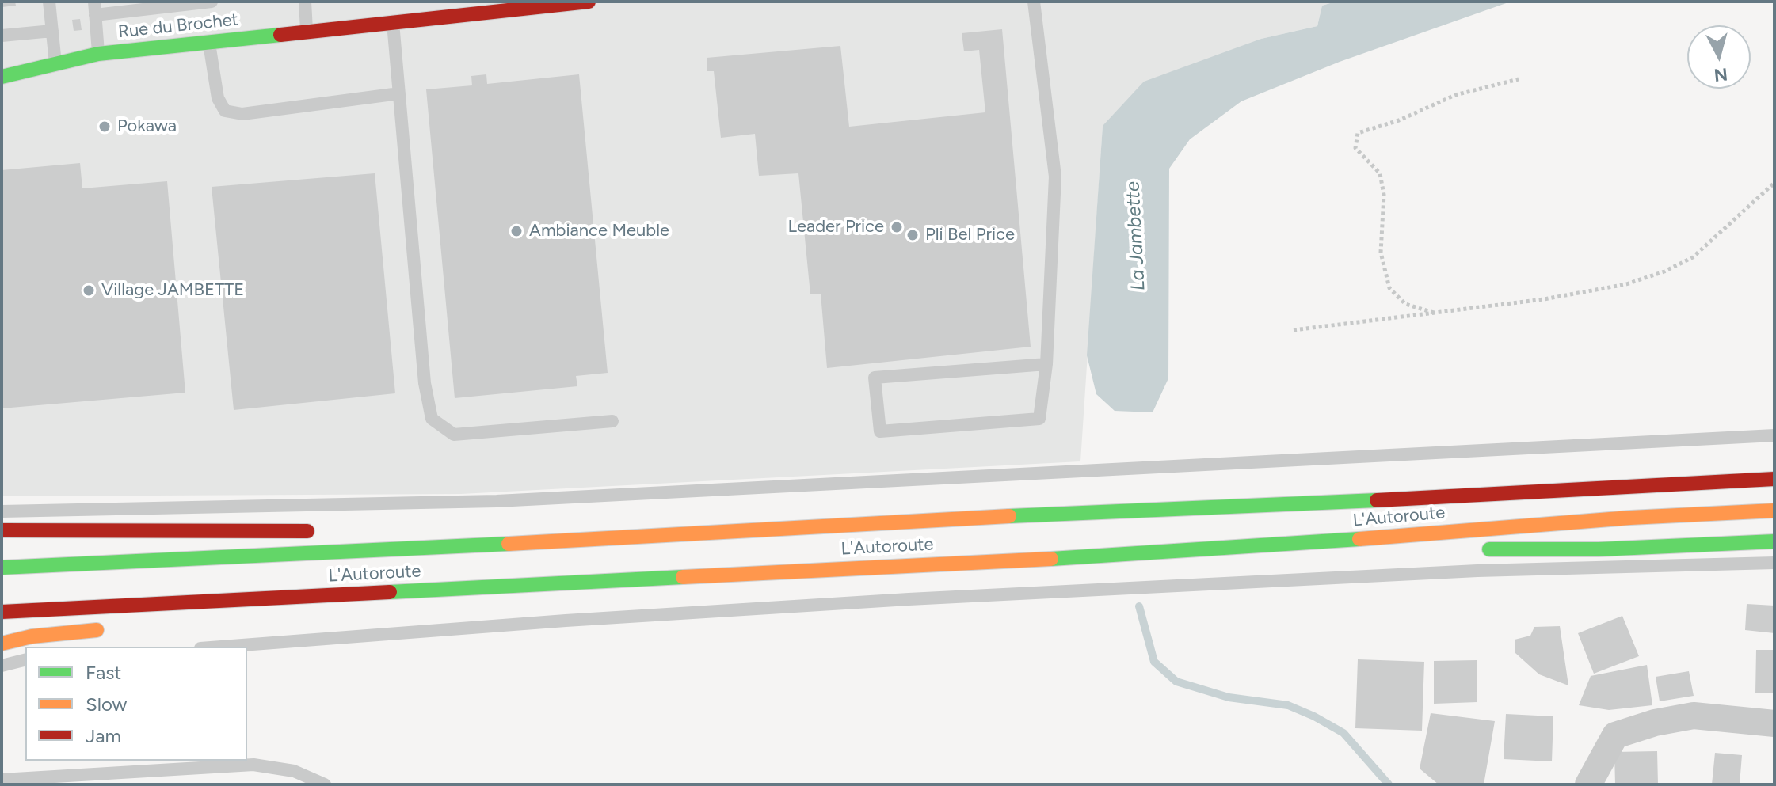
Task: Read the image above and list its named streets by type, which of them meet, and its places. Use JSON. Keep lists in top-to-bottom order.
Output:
{
  "streets": {
    "main road": ["Rue du Brochet", "L'Autoroute"]
  },
  "water": ["La Jambette"],
  "places": [
    "Pokawa",
    "Leader Price",
    "Ambiance Meuble",
    "Pli Bel Price",
    "Village JAMBETTE"
  ],
  "legend": ["Fast", "Slow", "Jam"],
  "north": "bottom"
}
